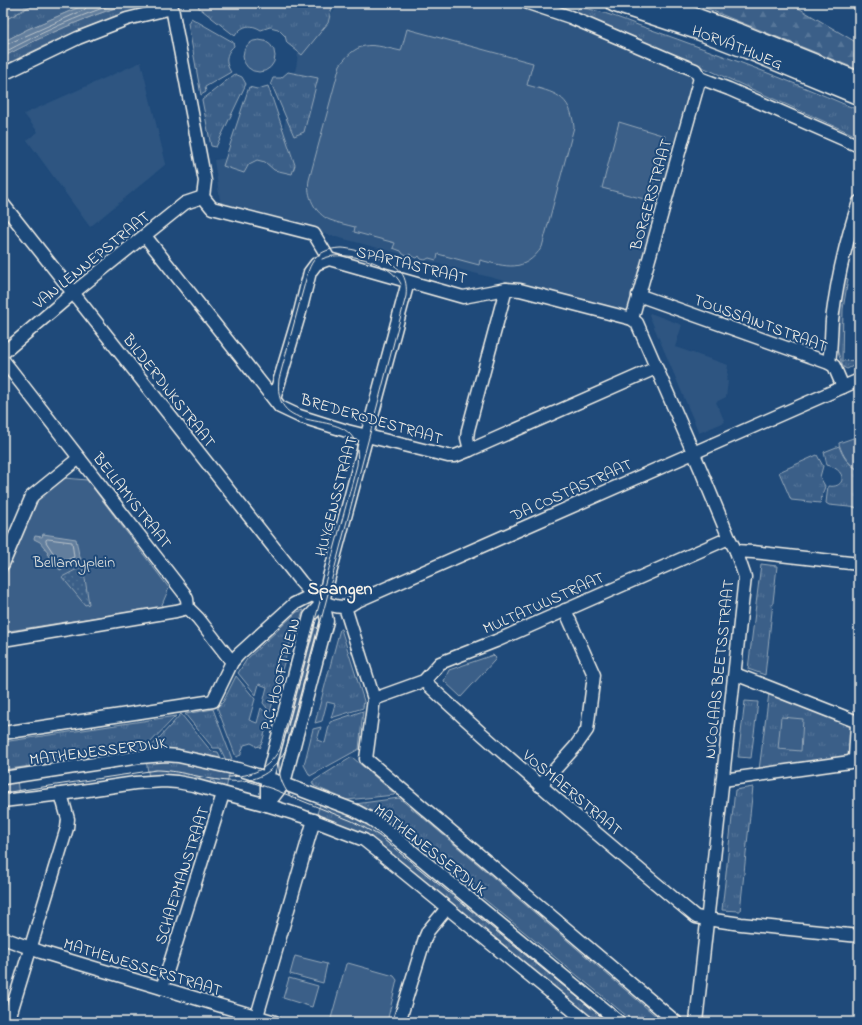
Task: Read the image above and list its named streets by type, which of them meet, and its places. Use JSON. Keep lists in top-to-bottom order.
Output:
{
  "streets": {
    "main road": ["HORVÁTHWEG"],
    "street": [
      "BORGERSTRAAT",
      "VAN LENNEPSTRAAT",
      "SPARTASTRAAT",
      "TOUSSAINTSTRAAT",
      "BILDERDIJKSTRAAT",
      "BREDERODESTRAAT",
      "DA COSTASTRAAT",
      "HUYGENSSTRAAT",
      "BELLAMYSTRAAT",
      "MULTATULISTRAAT",
      "NICOLAAS BEETSSTRAAT",
      "P.C. HOOFTPLEIN",
      "MATHENESSERDIJK",
      "VOSMAERSTRAAT",
      "SCHAEPMANSTRAAT",
      "MATHENESSERSTRAAT"
    ]
  },
  "crossings": [
    ["BORGERSTRAAT", "SPARTASTRAAT"],
    ["BORGERSTRAAT", "TOUSSAINTSTRAAT"],
    ["BORGERSTRAAT", "NICOLAAS BEETSSTRAAT"],
    ["VAN LENNEPSTRAAT", "BILDERDIJKSTRAAT"],
    ["VAN LENNEPSTRAAT", "BREDERODESTRAAT"],
    ["SPARTASTRAAT", "HUYGENSSTRAAT"],
    ["SPARTASTRAAT", "NICOLAAS BEETSSTRAAT"],
    ["TOUSSAINTSTRAAT", "DA COSTASTRAAT"],
    ["BILDERDIJKSTRAAT", "P.C. HOOFTPLEIN"],
    ["BREDERODESTRAAT", "HUYGENSSTRAAT"],
    ["BREDERODESTRAAT", "NICOLAAS BEETSSTRAAT"],
    ["DA COSTASTRAAT", "NICOLAAS BEETSSTRAAT"],
    ["HUYGENSSTRAAT", "P.C. HOOFTPLEIN"],
    ["BELLAMYSTRAAT", "P.C. HOOFTPLEIN"],
    ["BELLAMYSTRAAT", "MATHENESSERDIJK"],
    ["MULTATULISTRAAT", "NICOLAAS BEETSSTRAAT"],
    ["MULTATULISTRAAT", "MATHENESSERDIJK"],
    ["MULTATULISTRAAT", "VOSMAERSTRAAT"],
    ["NICOLAAS BEETSSTRAAT", "VOSMAERSTRAAT"],
    ["P.C. HOOFTPLEIN", "MATHENESSERDIJK"],
    ["SCHAEPMANSTRAAT", "MATHENESSERSTRAAT"]
  ],
  "districts": ["Spangen"],
  "parks": ["Bellamyplein"]
}
